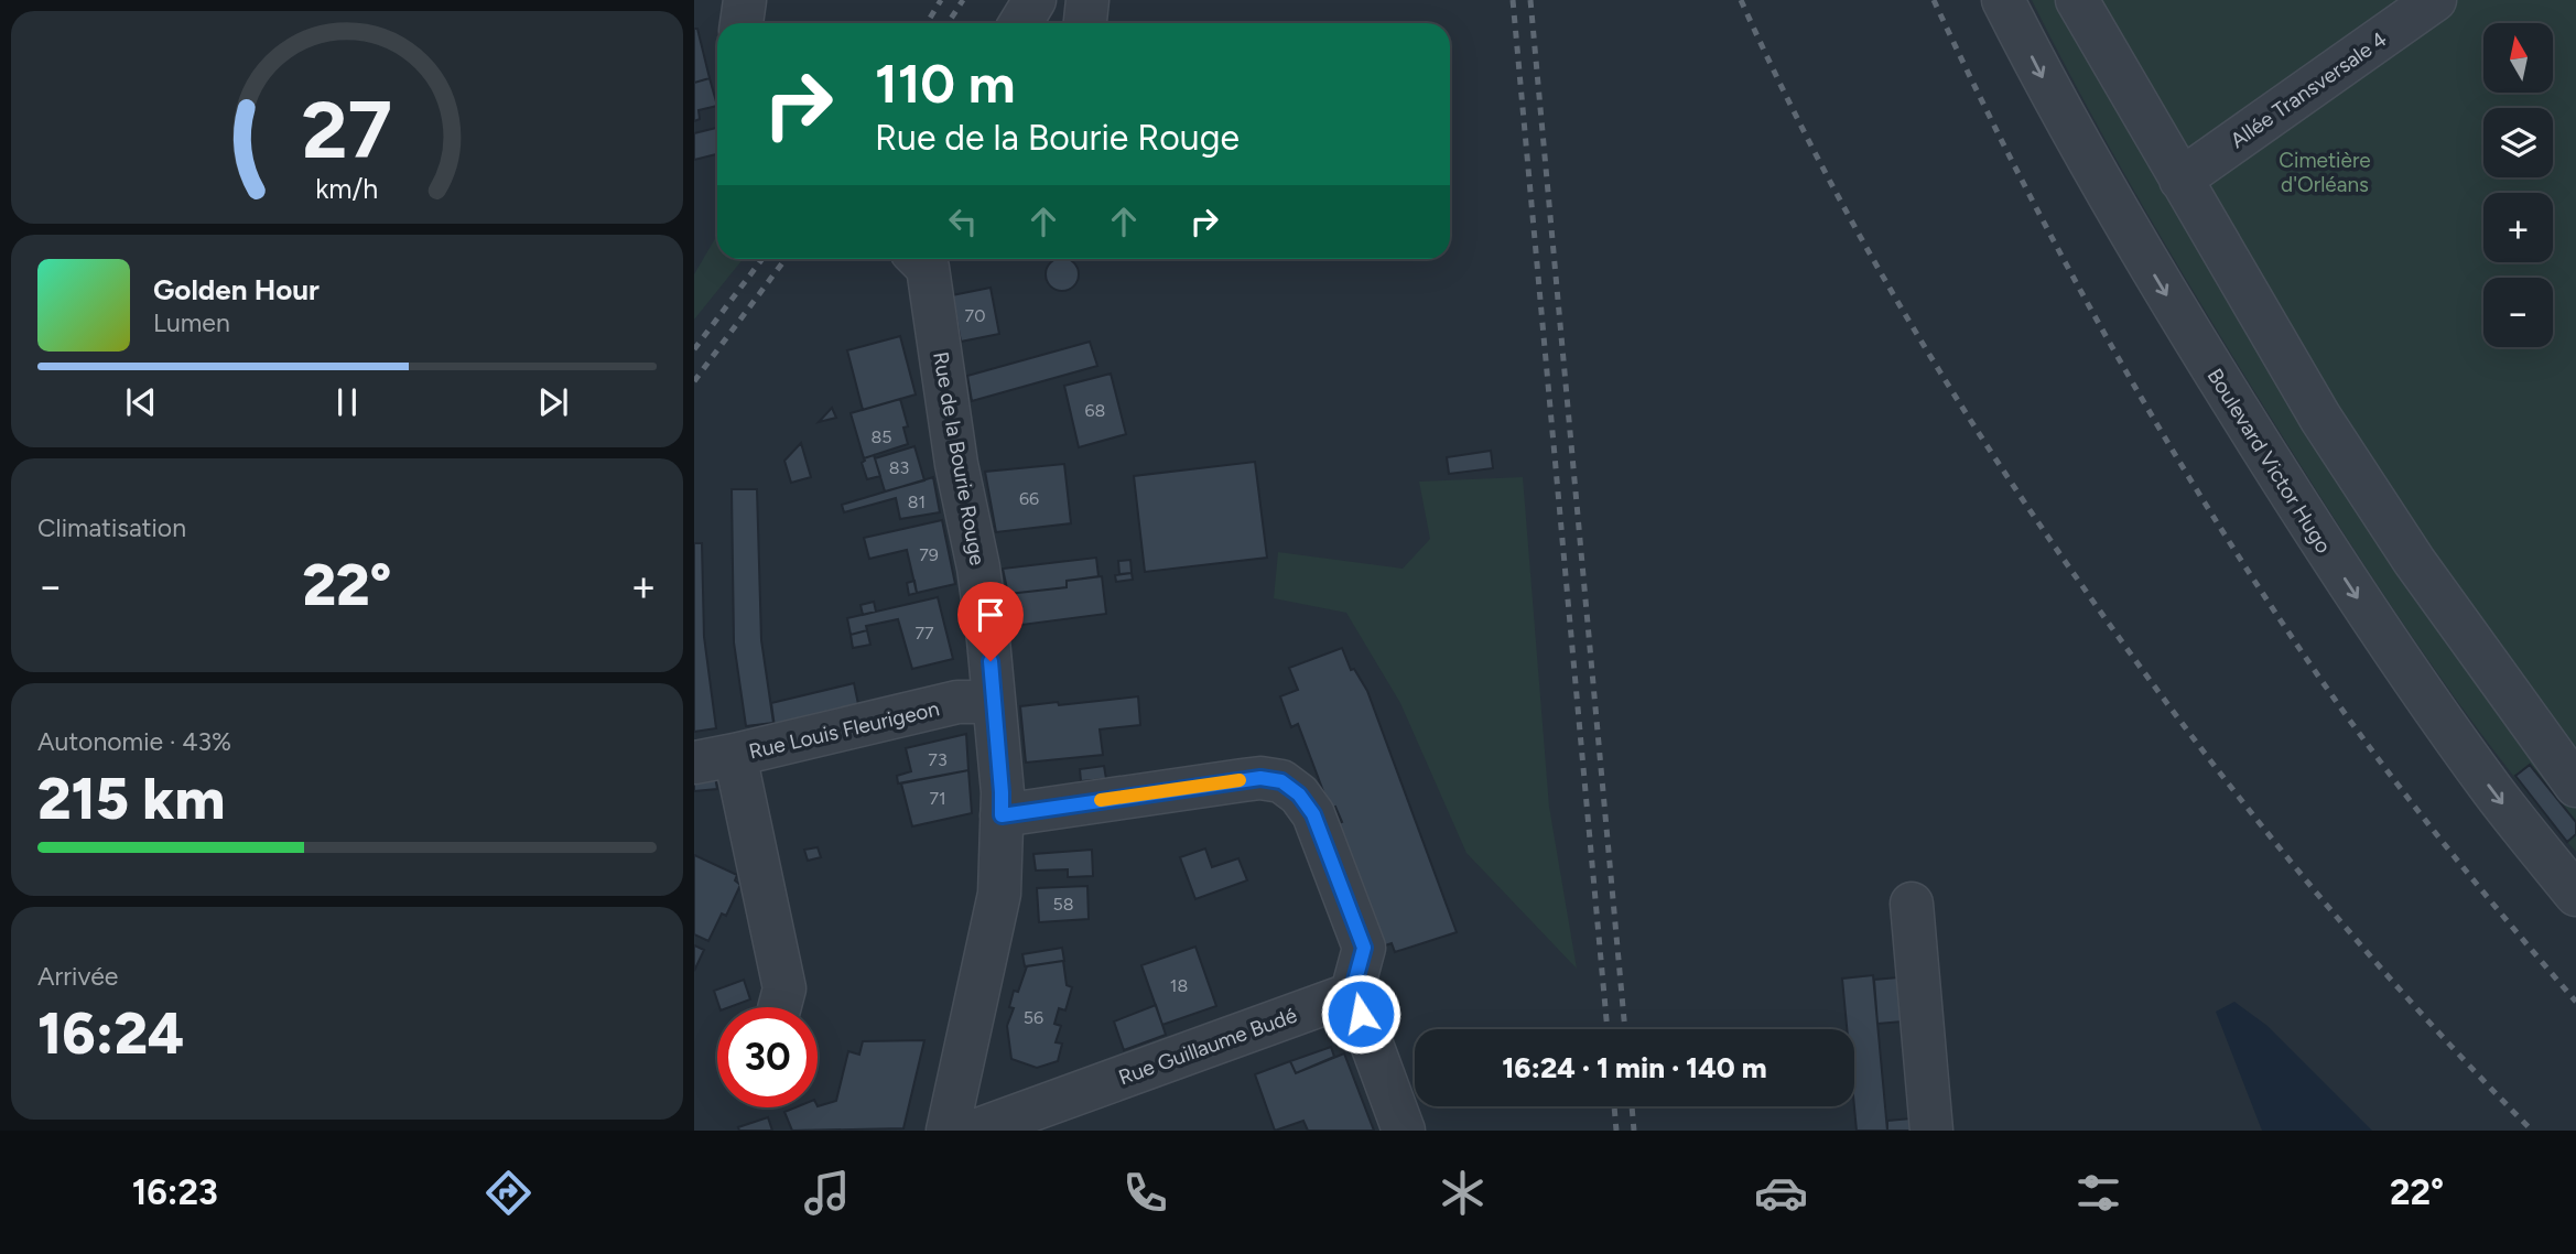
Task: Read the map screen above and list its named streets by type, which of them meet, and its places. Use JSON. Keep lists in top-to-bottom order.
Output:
{
  "streets": {
    "street": [
      "Allée Transversale 4",
      "Rue de la Bourie Rouge",
      "Boulevard Victor Hugo",
      "Rue Louis Fleurigeon",
      "Rue Guillaume Budé"
    ]
  },
  "crossings": [
    ["Rue de la Bourie Rouge", "Rue Louis Fleurigeon"],
    ["Rue de la Bourie Rouge", "Rue Guillaume Budé"]
  ],
  "parks": ["Cimetière d'Orléans"],
  "house_numbers": [
    "70",
    "68",
    "85",
    "83",
    "66",
    "81",
    "79",
    "77",
    "73",
    "71",
    "58",
    "18",
    "56"
  ],
  "north": "top",
  "page": {
    "map_buttons": ["+", "−"],
    "turn": ["110 m", "Rue de la Bourie Rouge"],
    "song": ["Golden Hour", "Lumen"],
    "tile": [
      "Climatisation",
      ["Autonomie · 43%", "215 km"],
      ["Arrivée", "16:24"]
    ],
    "heat": ["−", "22°", "+"],
    "limit": "30",
    "trip": "16:24 · 1 min · 140 m",
    "tabs": ["16:23", "22°"],
    "gauge": ["27", "km/h"]
  }
}
